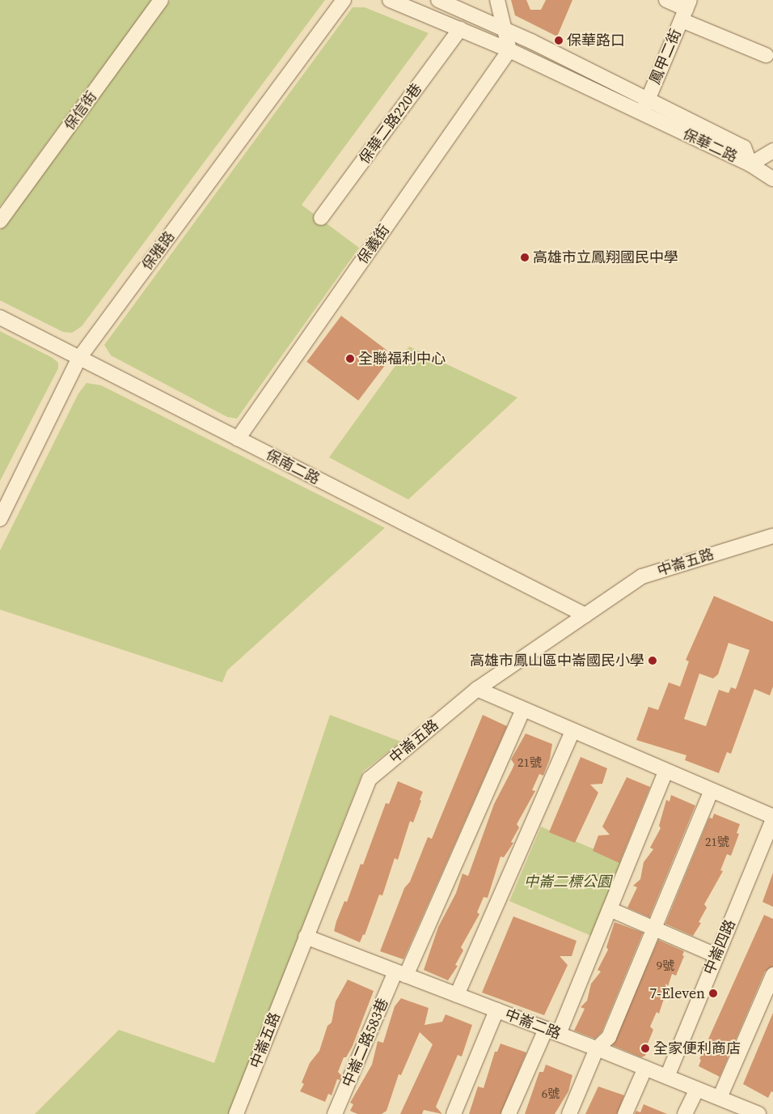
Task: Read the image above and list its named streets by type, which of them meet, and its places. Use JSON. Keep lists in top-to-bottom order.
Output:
{
  "streets": {
    "street": [
      "鳳甲二街",
      "保信街",
      "保華二路220巷",
      "保華二路",
      "保義街",
      "保雅路",
      "保南二路",
      "中崙五路",
      "中崙四路",
      "中崙二路",
      "中崙二路583巷"
    ]
  },
  "crossings": [
    ["鳳甲二街", "保華二路"],
    ["保華二路220巷", "保華二路"],
    ["保華二路", "保義街"],
    ["保義街", "保南二路"],
    ["保雅路", "保南二路"],
    ["保南二路", "中崙五路"],
    ["中崙五路", "中崙二路"],
    ["中崙四路", "中崙二路"],
    ["中崙二路", "中崙二路583巷"]
  ],
  "parks": ["中崙二標公園"],
  "places": [
    "保華路口",
    "高雄市立鳳翔國民中學",
    "全聯福利中心",
    "高雄市鳳山區中崙國民小學",
    "7-Eleven",
    "全家便利商店"
  ],
  "house_numbers": [
    "21號",
    "21號",
    "9號",
    "6號"
  ]
}
